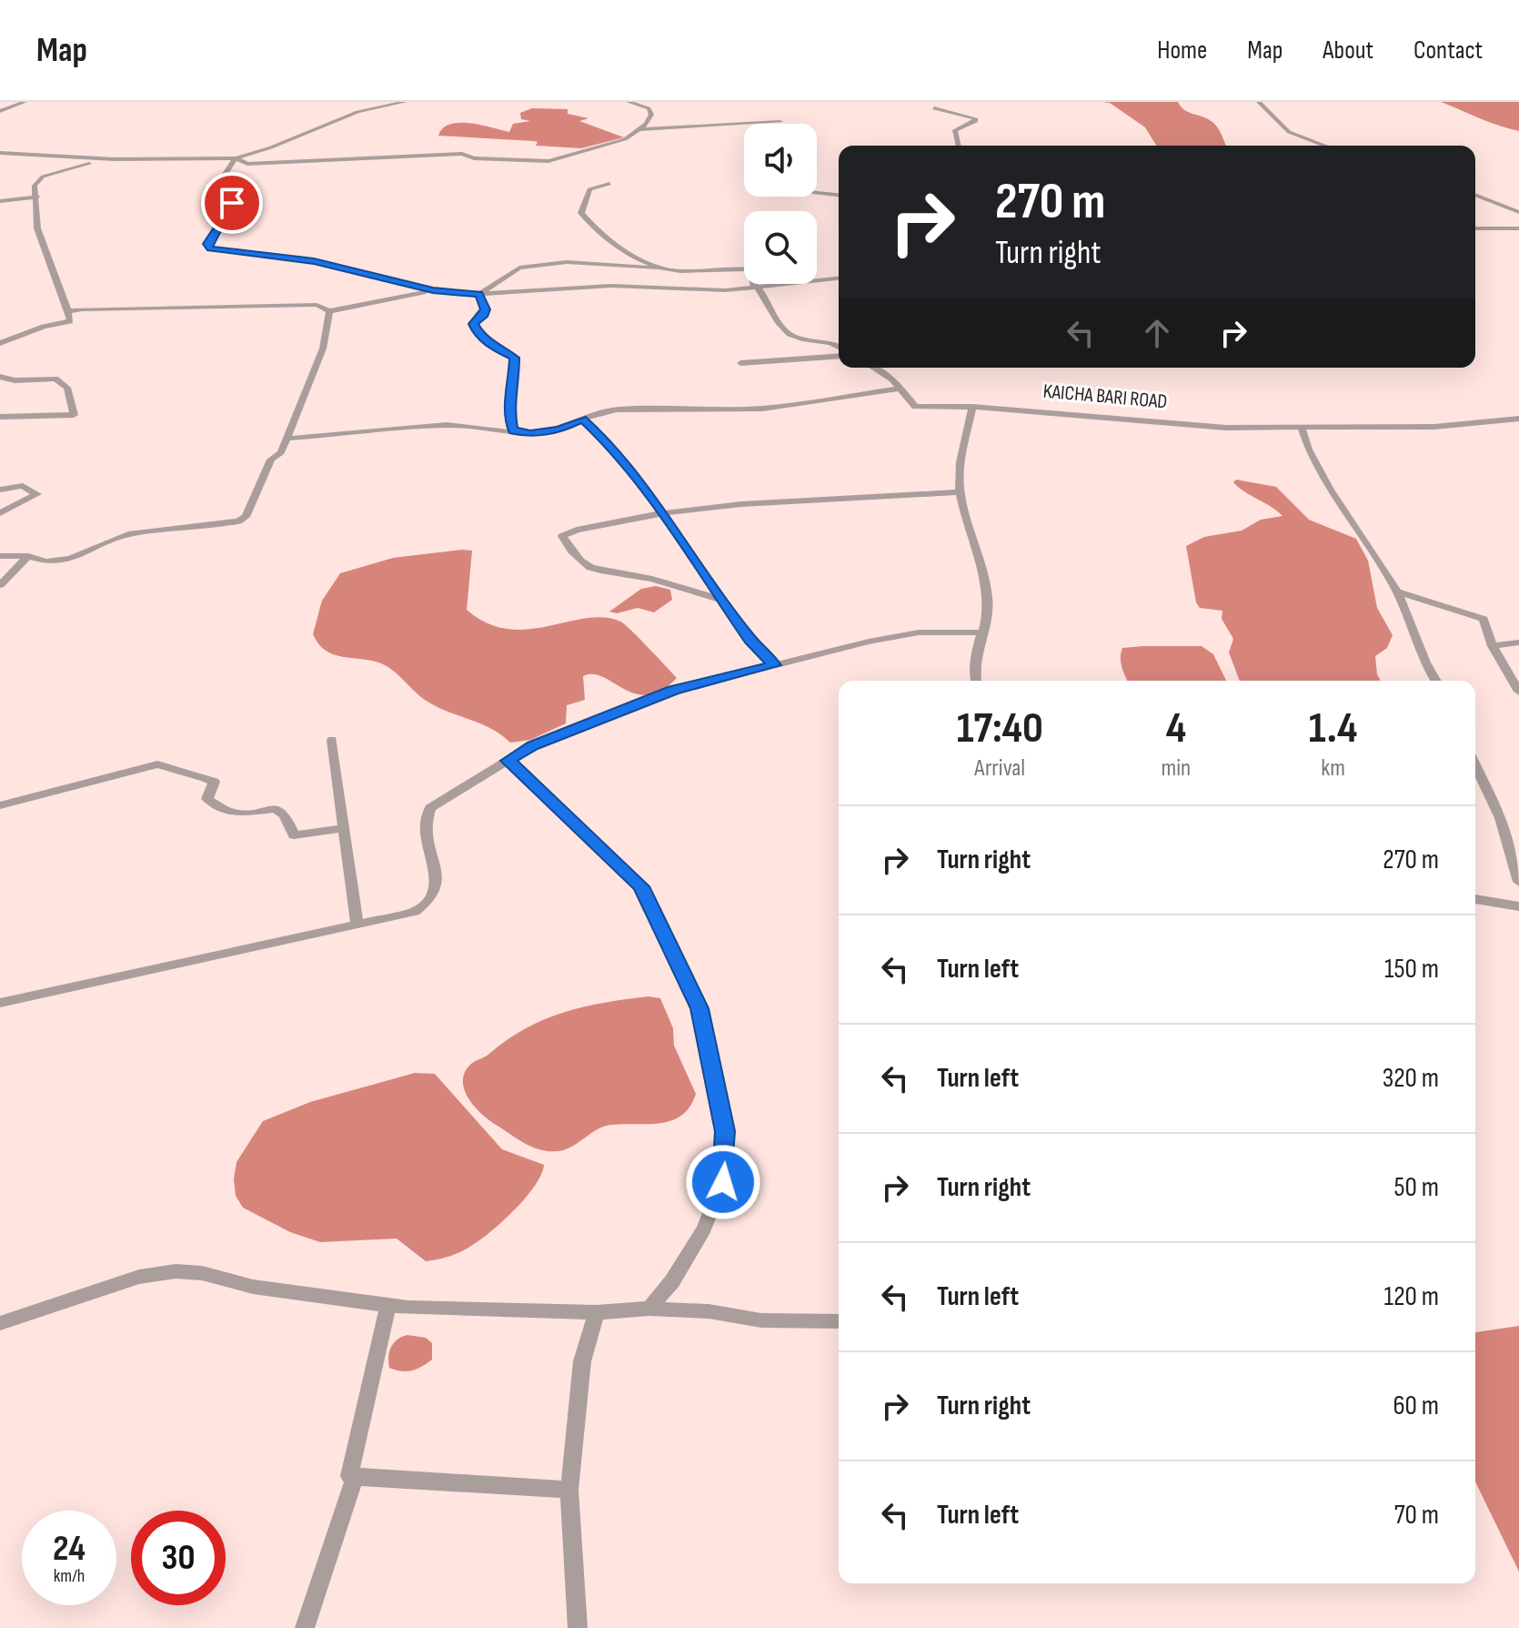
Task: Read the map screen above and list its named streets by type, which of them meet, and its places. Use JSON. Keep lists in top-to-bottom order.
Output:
{
  "streets": {
    "street": ["KAICHA BARI ROAD"]
  },
  "page": {
    "header": "Map",
    "nav": [
      "Home",
      "Map",
      "About",
      "Contact"
    ],
    "turn": ["270 m", "Turn right"],
    "eta": [
      "17:40",
      "Arrival",
      "4",
      "min",
      "1.4",
      "km"
    ],
    "list": [
      {
        "name": "Turn right",
        "value": "270 m"
      },
      {
        "name": "Turn left",
        "value": "150 m"
      },
      {
        "name": "Turn left",
        "value": "320 m"
      },
      {
        "name": "Turn right",
        "value": "50 m"
      },
      {
        "name": "Turn left",
        "value": "120 m"
      },
      {
        "name": "Turn right",
        "value": "60 m"
      },
      {
        "name": "Turn left",
        "value": "70 m"
      }
    ],
    "speed": "24 km/h",
    "limit": "30"
  }
}
